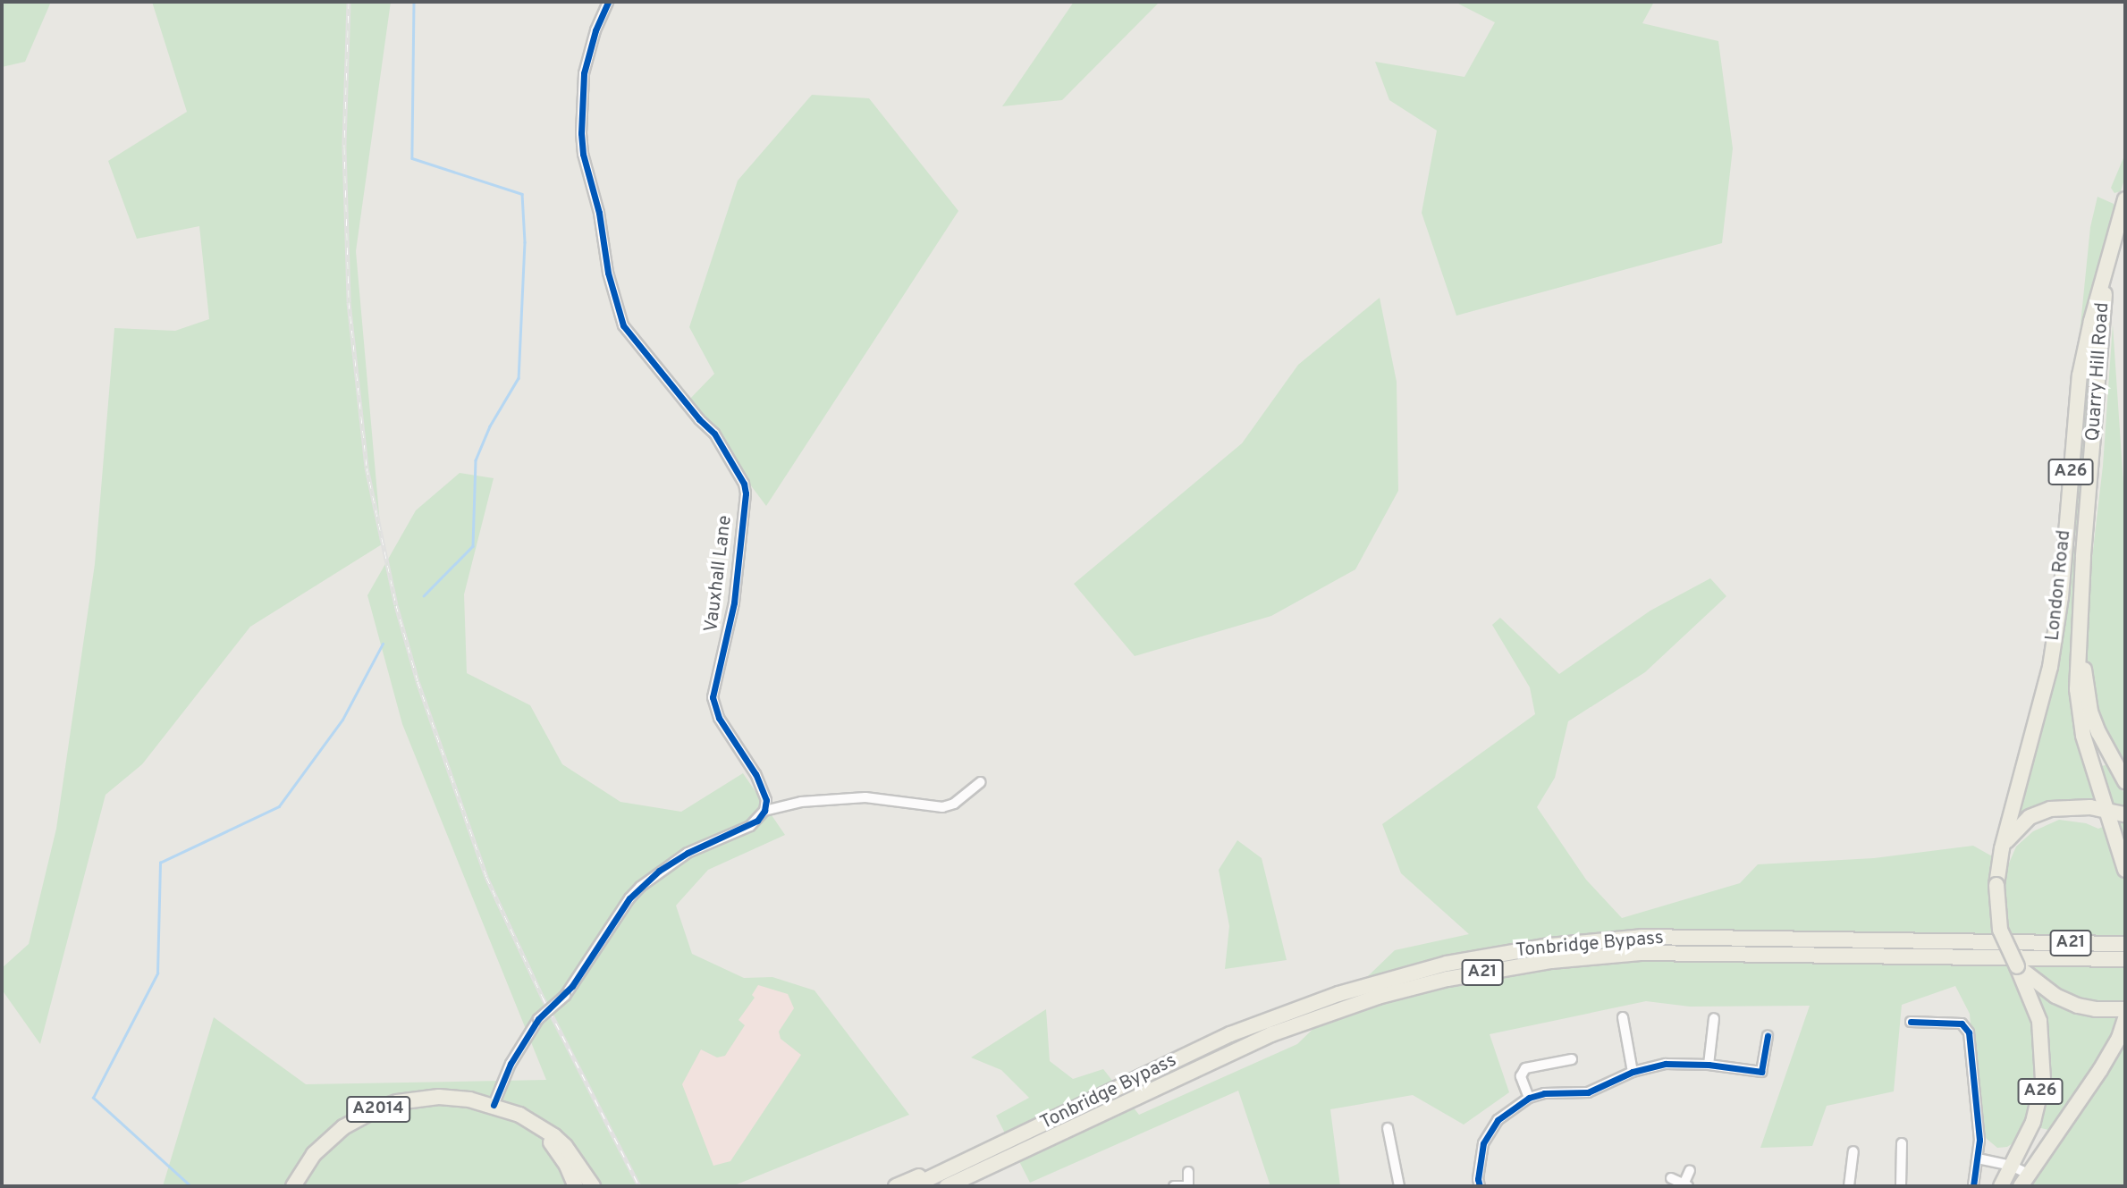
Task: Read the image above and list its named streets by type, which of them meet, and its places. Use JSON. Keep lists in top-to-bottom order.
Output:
{
  "streets": {
    "highway": [
      "Quarry Hill Road",
      "A26",
      "London Road",
      "A21",
      "Tonbridge Bypass",
      "A2014"
    ],
    "street": ["Vauxhall Lane"]
  },
  "crossings": [
    ["Quarry Hill Road", "London Road"],
    ["A26", "London Road"]
  ]
}
